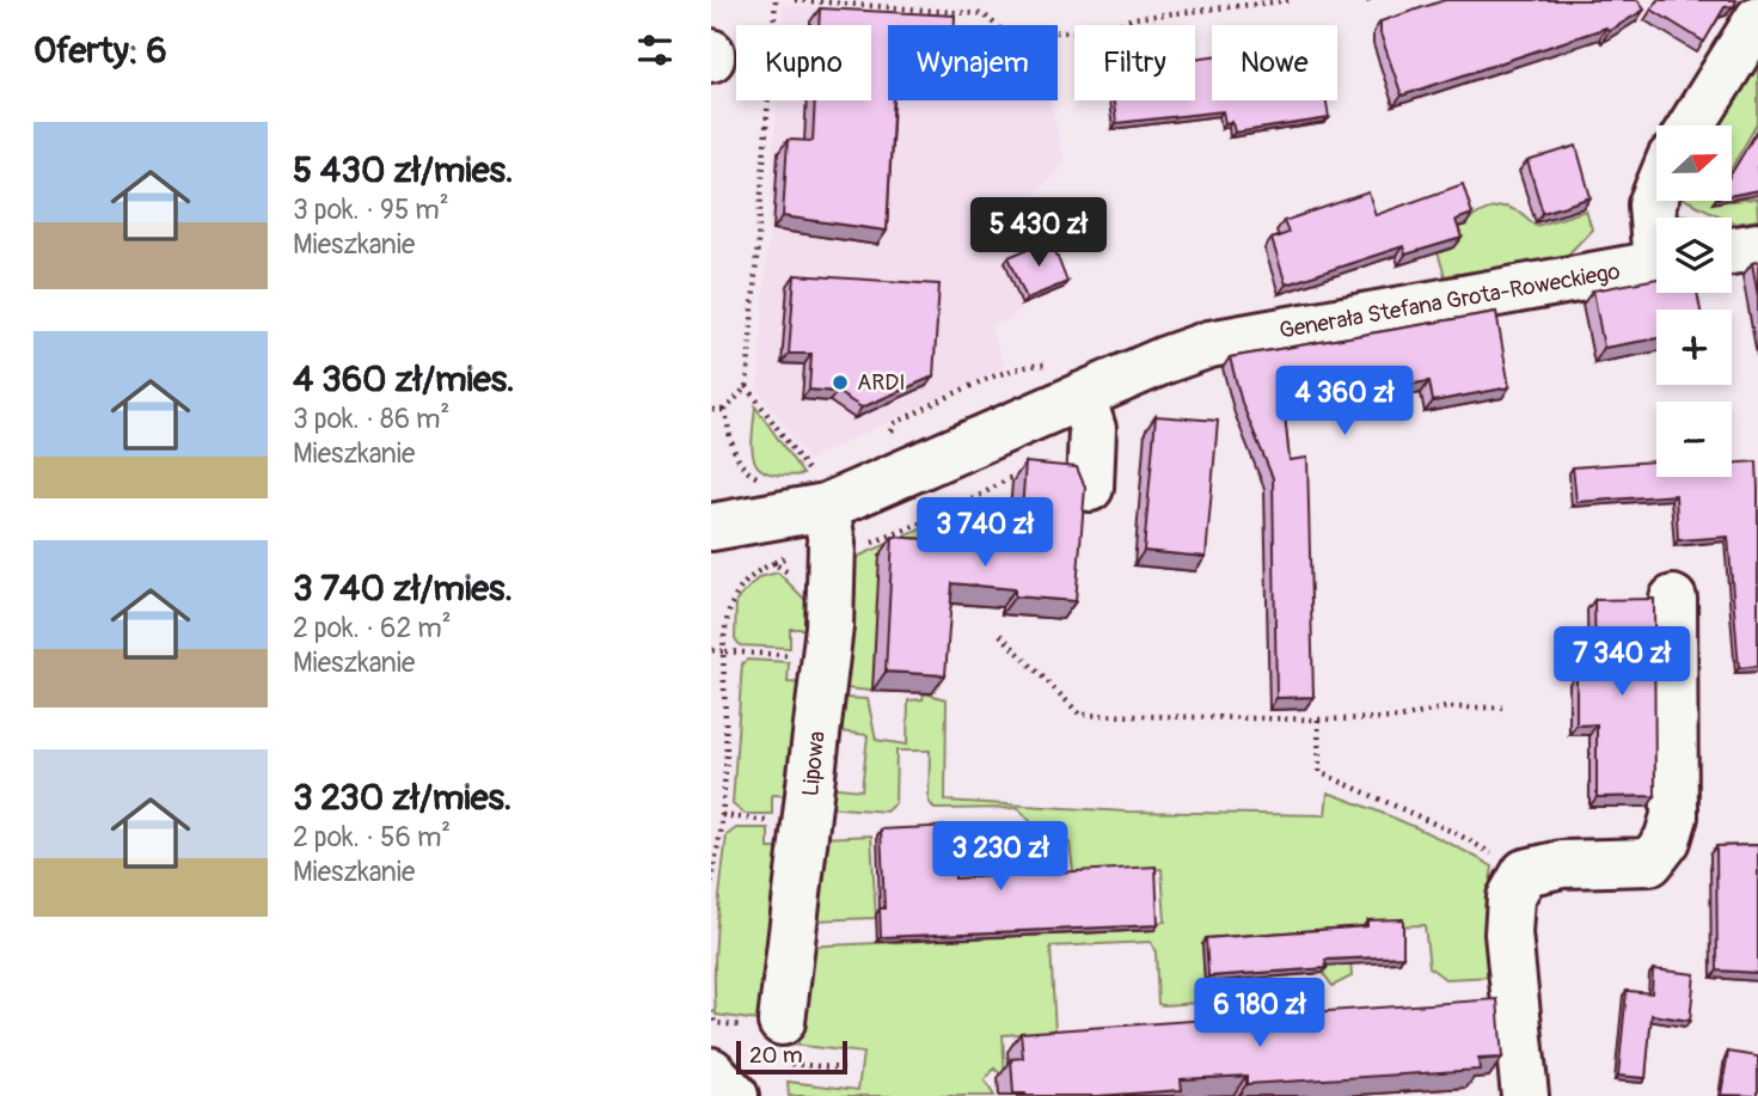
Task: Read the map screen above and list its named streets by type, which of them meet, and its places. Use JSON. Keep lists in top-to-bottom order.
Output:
{
  "streets": {
    "street": ["Generała Stefana Grota-Roweckiego", "Lipowa"]
  },
  "crossings": [
    ["Generała Stefana Grota-Roweckiego", "Lipowa"]
  ],
  "places": ["ARDI"],
  "scale_bar": "20 m",
  "north": "right",
  "page": {
    "heading": "Oferty: 6",
    "chip": [
      "Kupno",
      "Wynajem",
      "Filtry",
      "Nowe"
    ],
    "list": [
      {
        "name": "5 430 zł/mies.",
        "note": "3 pok. · 95 m² · Mieszkanie"
      },
      {
        "name": "4 360 zł/mies.",
        "note": "3 pok. · 86 m² · Mieszkanie"
      },
      {
        "name": "3 740 zł/mies.",
        "note": "2 pok. · 62 m² · Mieszkanie"
      },
      {
        "name": "3 230 zł/mies.",
        "note": "2 pok. · 56 m² · Mieszkanie"
      }
    ],
    "map_buttons": ["+", "−"],
    "price": [
      "5 430 zł",
      "4 360 zł",
      "3 740 zł",
      "7 340 zł",
      "3 230 zł",
      "6 180 zł"
    ],
    "scale": "20 m"
  }
}
